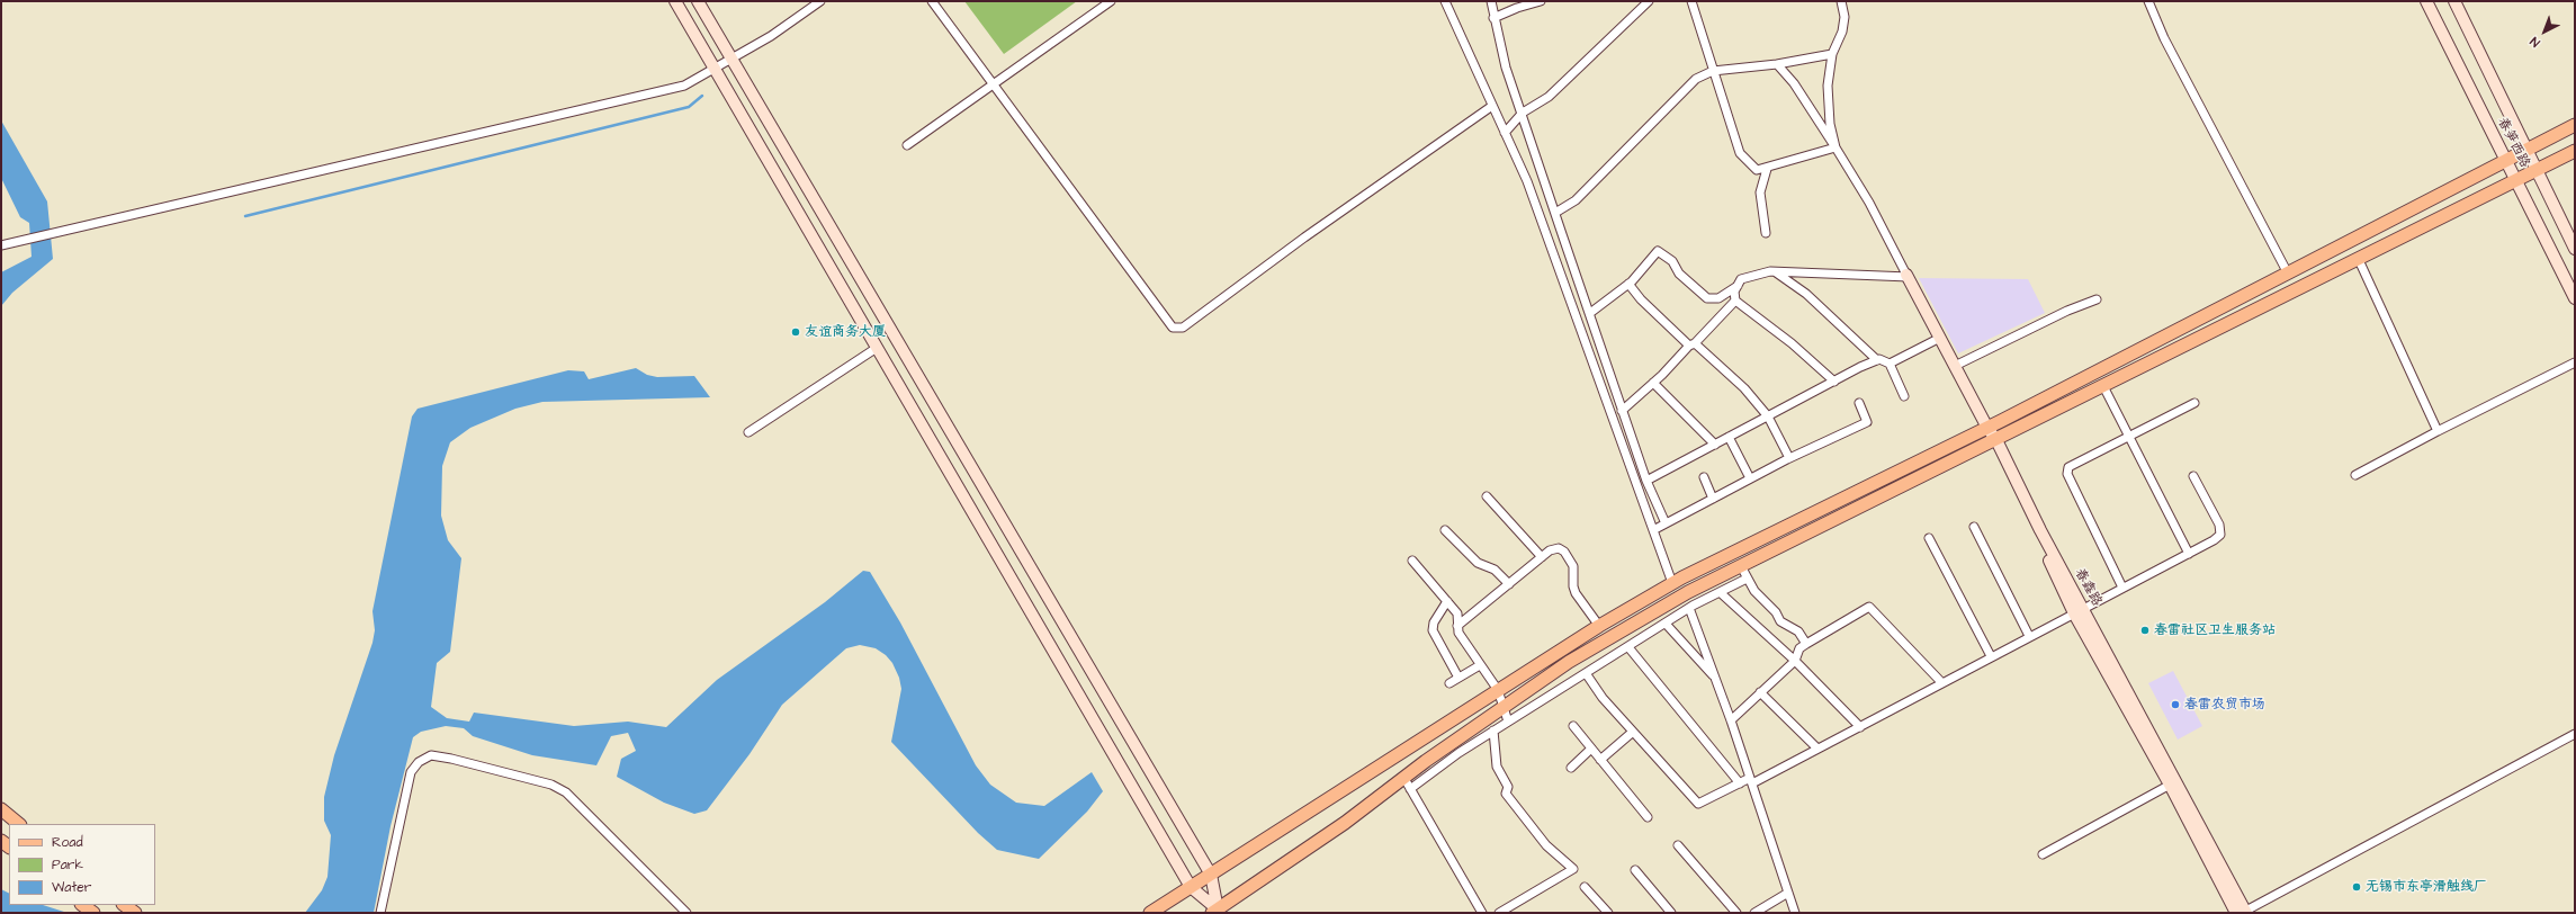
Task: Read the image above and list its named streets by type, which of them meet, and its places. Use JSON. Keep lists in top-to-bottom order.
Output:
{
  "streets": {
    "main road": ["春笋西路", "春鑫路"]
  },
  "places": [
    "友谊商务大厦",
    "春雷社区卫生服务站",
    "春雷农贸市场",
    "无锡市东亭滑触线厂"
  ],
  "legend": ["Road", "Park", "Water"],
  "north": "bottom left"
}
